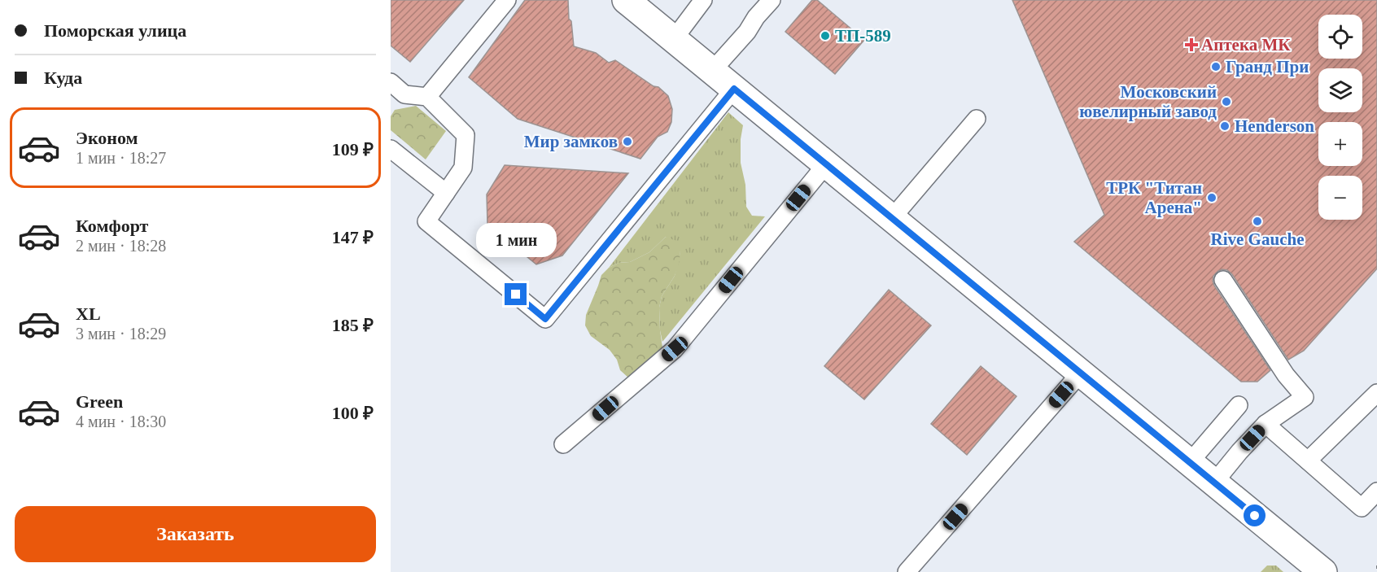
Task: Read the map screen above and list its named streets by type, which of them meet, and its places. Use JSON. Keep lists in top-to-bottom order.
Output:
{
  "places": {
    "other": [
      "ТП-589",
      "Гранд При",
      "Московский ювелирный завод",
      "Henderson",
      "Мир замков",
      "ТРК \"Титан Арена\"",
      "Rive Gauche"
    ],
    "health": ["Аптека МК"]
  },
  "page": {
    "banner": ["Поморская улица", "Куда"],
    "map_buttons": ["+", "−"],
    "list": [
      {
        "name": "Эконом",
        "note": "1 мин · 18:27",
        "value": "109 ₽"
      },
      {
        "name": "Комфорт",
        "note": "2 мин · 18:28",
        "value": "147 ₽"
      },
      {
        "name": "XL",
        "note": "3 мин · 18:29",
        "value": "185 ₽"
      },
      {
        "name": "Green",
        "note": "4 мин · 18:30",
        "value": "100 ₽"
      }
    ],
    "bubble": "1 мин",
    "buttons": "Заказать"
  }
}
